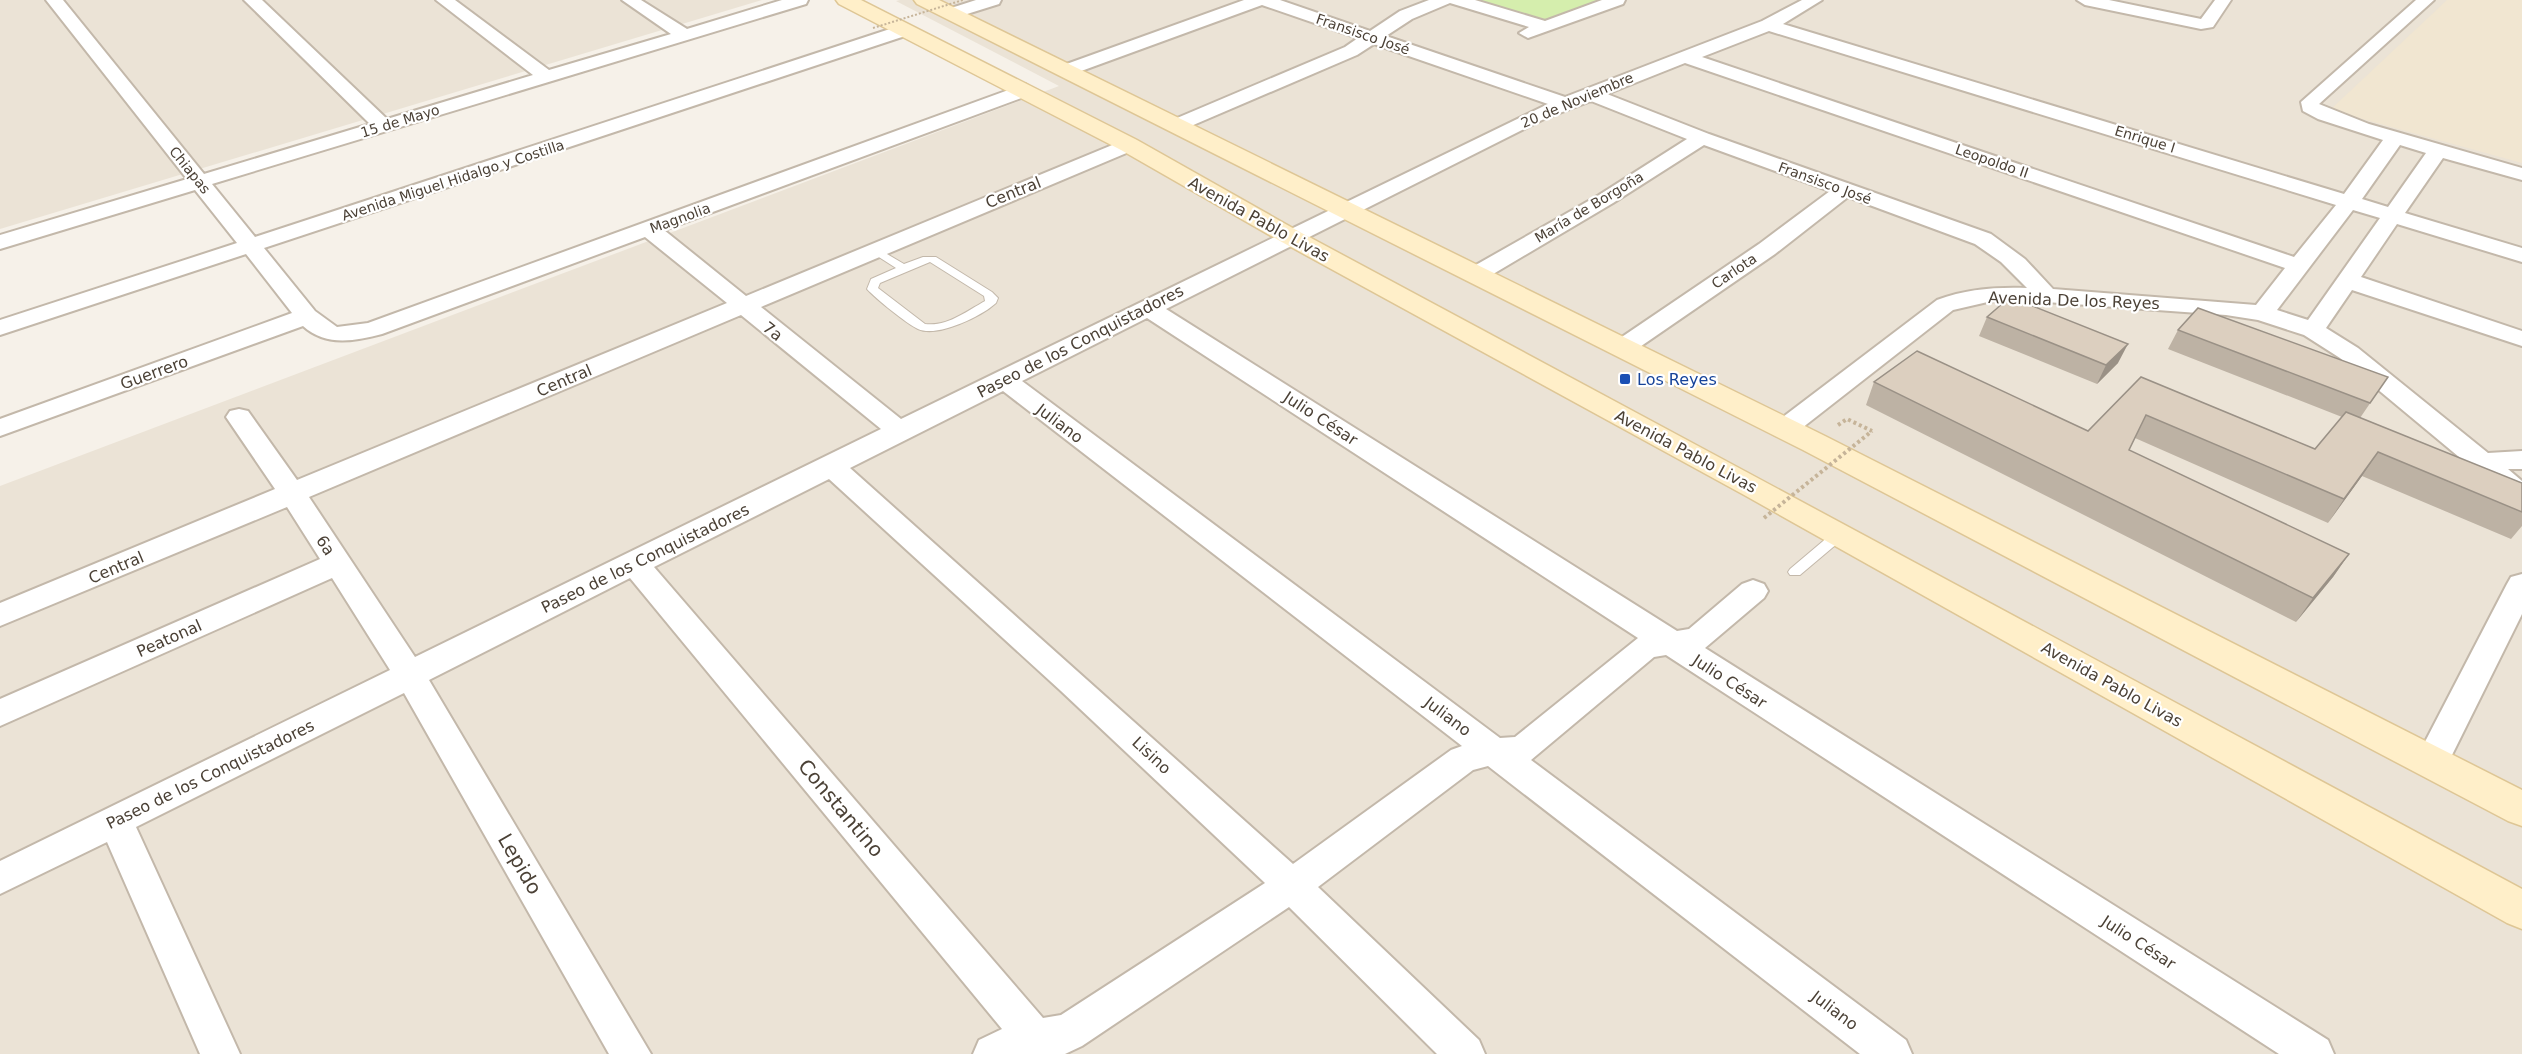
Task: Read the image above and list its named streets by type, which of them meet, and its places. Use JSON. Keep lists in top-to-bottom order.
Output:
{
  "streets": {
    "main road": ["Avenida Pablo Livas"],
    "street": [
      "Fransisco José",
      "20 de Noviembre",
      "15 de Mayo",
      "Enrique I",
      "Leopoldo II",
      "Chiapas",
      "Avenida Miguel Hidalgo y Costilla",
      "Central",
      "María de Borgoña",
      "Magnolia",
      "Carlota",
      "Avenida De los Reyes",
      "7a",
      "Paseo de los Conquistadores",
      "Guerrero",
      "Julio César",
      "Juliano",
      "6a",
      "Peatonal",
      "Lisino",
      "Constantino",
      "Lepido"
    ]
  },
  "crossings": [
    ["Fransisco José", "20 de Noviembre"],
    ["Fransisco José", "María de Borgoña"],
    ["Fransisco José", "Carlota"],
    ["Fransisco José", "Avenida De los Reyes"],
    ["20 de Noviembre", "Enrique I"],
    ["20 de Noviembre", "Leopoldo II"],
    ["20 de Noviembre", "Avenida Pablo Livas"],
    ["20 de Noviembre", "Paseo de los Conquistadores"],
    ["15 de Mayo", "Chiapas"],
    ["Chiapas", "Avenida Miguel Hidalgo y Costilla"],
    ["Chiapas", "Magnolia"],
    ["Chiapas", "Guerrero"],
    ["Avenida Miguel Hidalgo y Costilla", "Avenida Pablo Livas"],
    ["Central", "Avenida Pablo Livas"],
    ["Central", "7a"],
    ["Central", "6a"],
    ["Magnolia", "Avenida Pablo Livas"],
    ["Magnolia", "7a"],
    ["Avenida Pablo Livas", "Paseo de los Conquistadores"],
    ["7a", "Paseo de los Conquistadores"],
    ["Paseo de los Conquistadores", "Julio César"],
    ["Paseo de los Conquistadores", "Juliano"],
    ["Paseo de los Conquistadores", "6a"],
    ["Paseo de los Conquistadores", "Lisino"],
    ["Paseo de los Conquistadores", "Constantino"],
    ["Paseo de los Conquistadores", "Lepido"],
    ["6a", "Peatonal"],
    ["6a", "Lepido"]
  ],
  "places": {
    "transit": ["Los Reyes"]
  }
}
